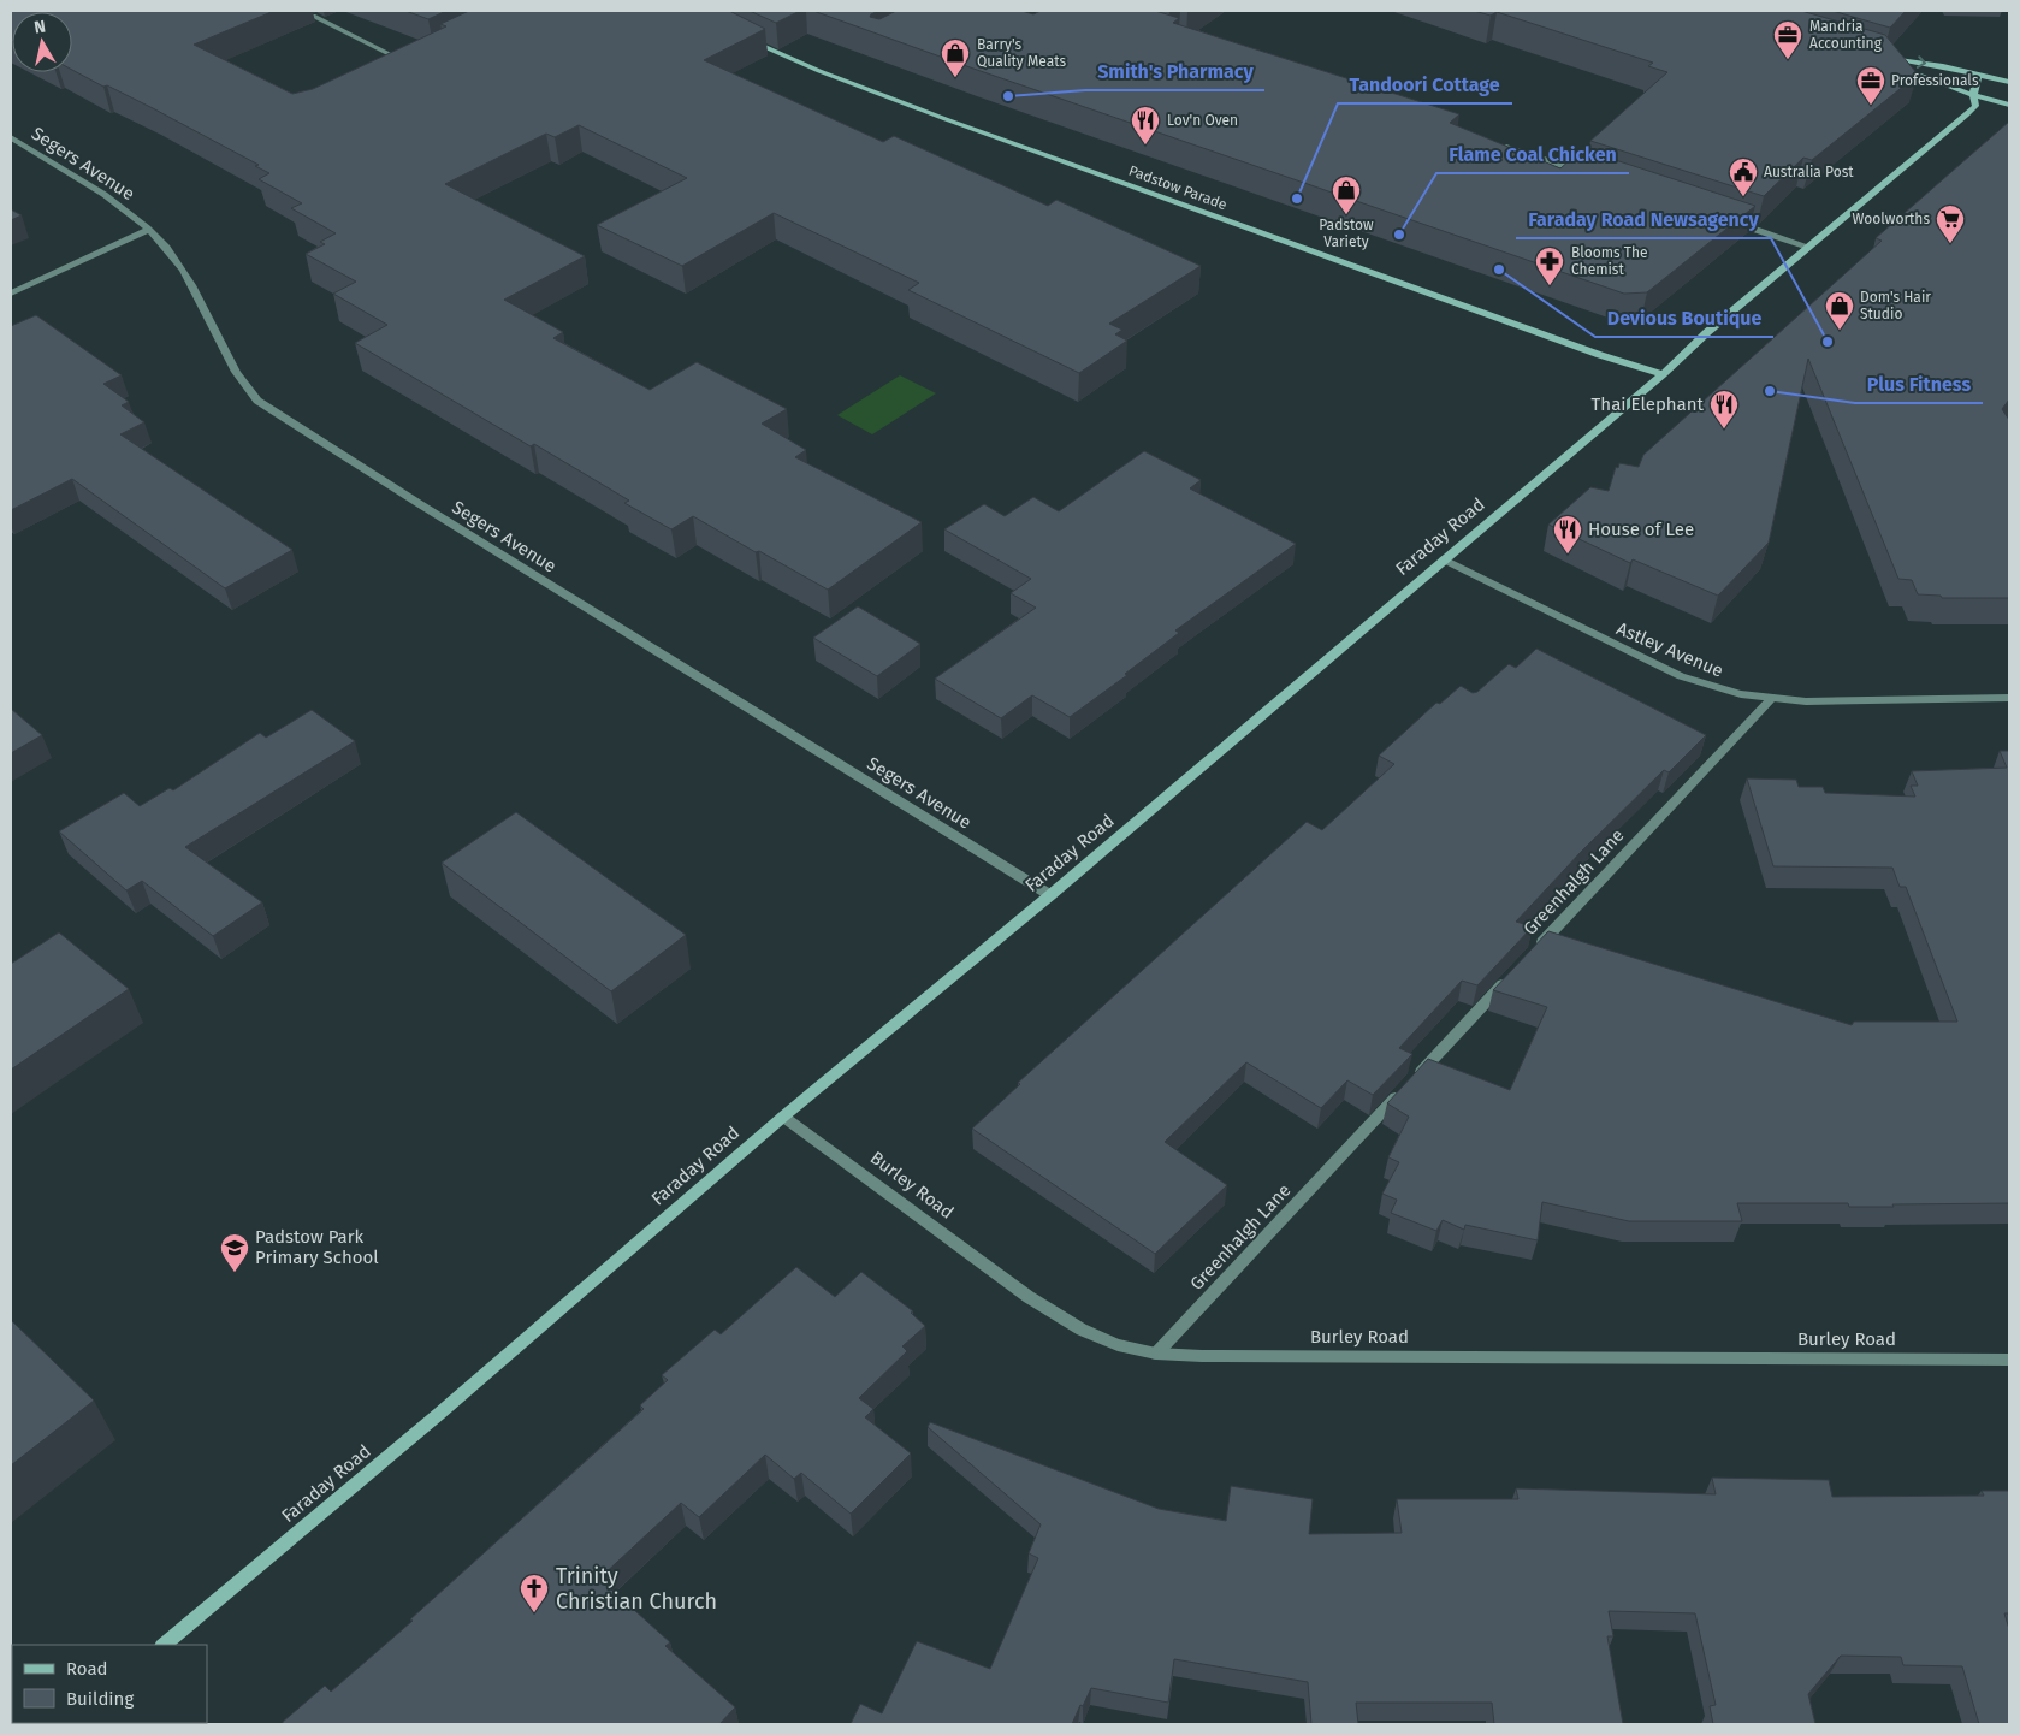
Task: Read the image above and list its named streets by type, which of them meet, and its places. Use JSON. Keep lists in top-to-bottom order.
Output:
{
  "streets": {
    "main road": ["Padstow Parade", "Faraday Road"],
    "street": [
      "Segers Avenue",
      "Astley Avenue",
      "Greenhalgh Lane",
      "Burley Road"
    ]
  },
  "crossings": [
    ["Segers Avenue", "Faraday Road"],
    ["Padstow Parade", "Faraday Road"],
    ["Faraday Road", "Astley Avenue"],
    ["Faraday Road", "Burley Road"],
    ["Astley Avenue", "Greenhalgh Lane"],
    ["Greenhalgh Lane", "Burley Road"]
  ],
  "places": {
    "office": ["Mandria Accounting", "Professionals"],
    "shop": ["Barry's Quality Meats", "Padstow Variety", "Dom's Hair Studio"],
    "other": [
      "Smith's Pharmacy",
      "Tandoori Cottage",
      "Flame Coal Chicken",
      "Devious Boutique",
      "Faraday Road Newsagency",
      "Plus Fitness"
    ],
    "restaurant": ["Lov'n Oven", "Thai Elephant", "House of Lee"],
    "public building": ["Australia Post"],
    "supermarket": ["Woolworths"],
    "pharmacy": ["Blooms The Chemist"],
    "school or university": ["Padstow Park Primary School"],
    "church": ["Trinity Christian Church"]
  },
  "legend": ["Road", "Building"],
  "north": "top"
}
